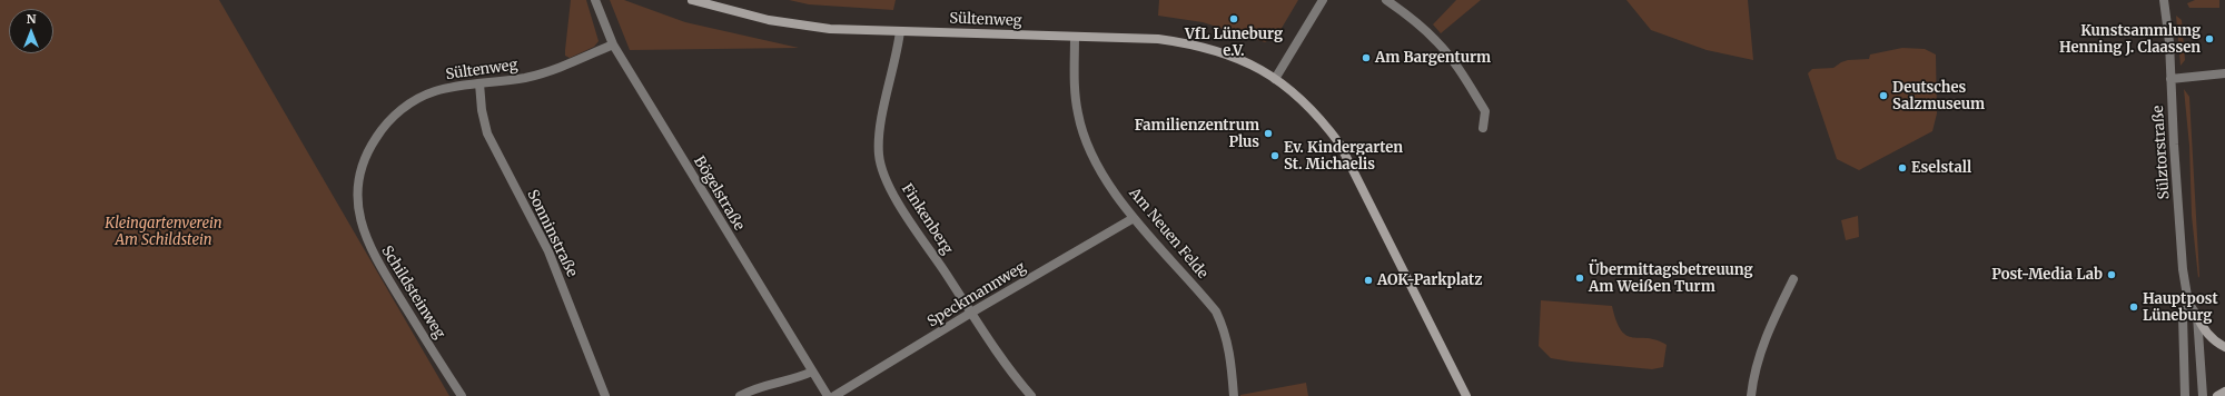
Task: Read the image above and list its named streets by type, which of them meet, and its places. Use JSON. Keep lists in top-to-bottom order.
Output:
{
  "streets": {
    "main road": ["Sültenweg"],
    "street": [
      "Sülztorstraße",
      "Bögelstraße",
      "Finkenberg",
      "Sonninstraße",
      "Am Neuen Felde",
      "Schildsteinweg",
      "Speckmannweg"
    ]
  },
  "crossings": [
    ["Sültenweg", "Bögelstraße"],
    ["Sültenweg", "Finkenberg"],
    ["Sültenweg", "Sonninstraße"],
    ["Sültenweg", "Am Neuen Felde"],
    ["Sültenweg", "Schildsteinweg"],
    ["Finkenberg", "Speckmannweg"],
    ["Am Neuen Felde", "Speckmannweg"]
  ],
  "parks": ["Kleingartenverein Am Schildstein"],
  "places": [
    "VfL Lüneburg e.V.",
    "Kunstsammlung Henning J. Claassen",
    "Am Bargenturm",
    "Deutsches Salzmuseum",
    "Familienzentrum Plus",
    "Ev. Kindergarten St. Michaelis",
    "Eselstall",
    "Post-Media Lab",
    "Übermittagsbetreuung Am Weißen Turm",
    "AOK-Parkplatz",
    "Hauptpost Lüneburg"
  ],
  "north": "top"
}
